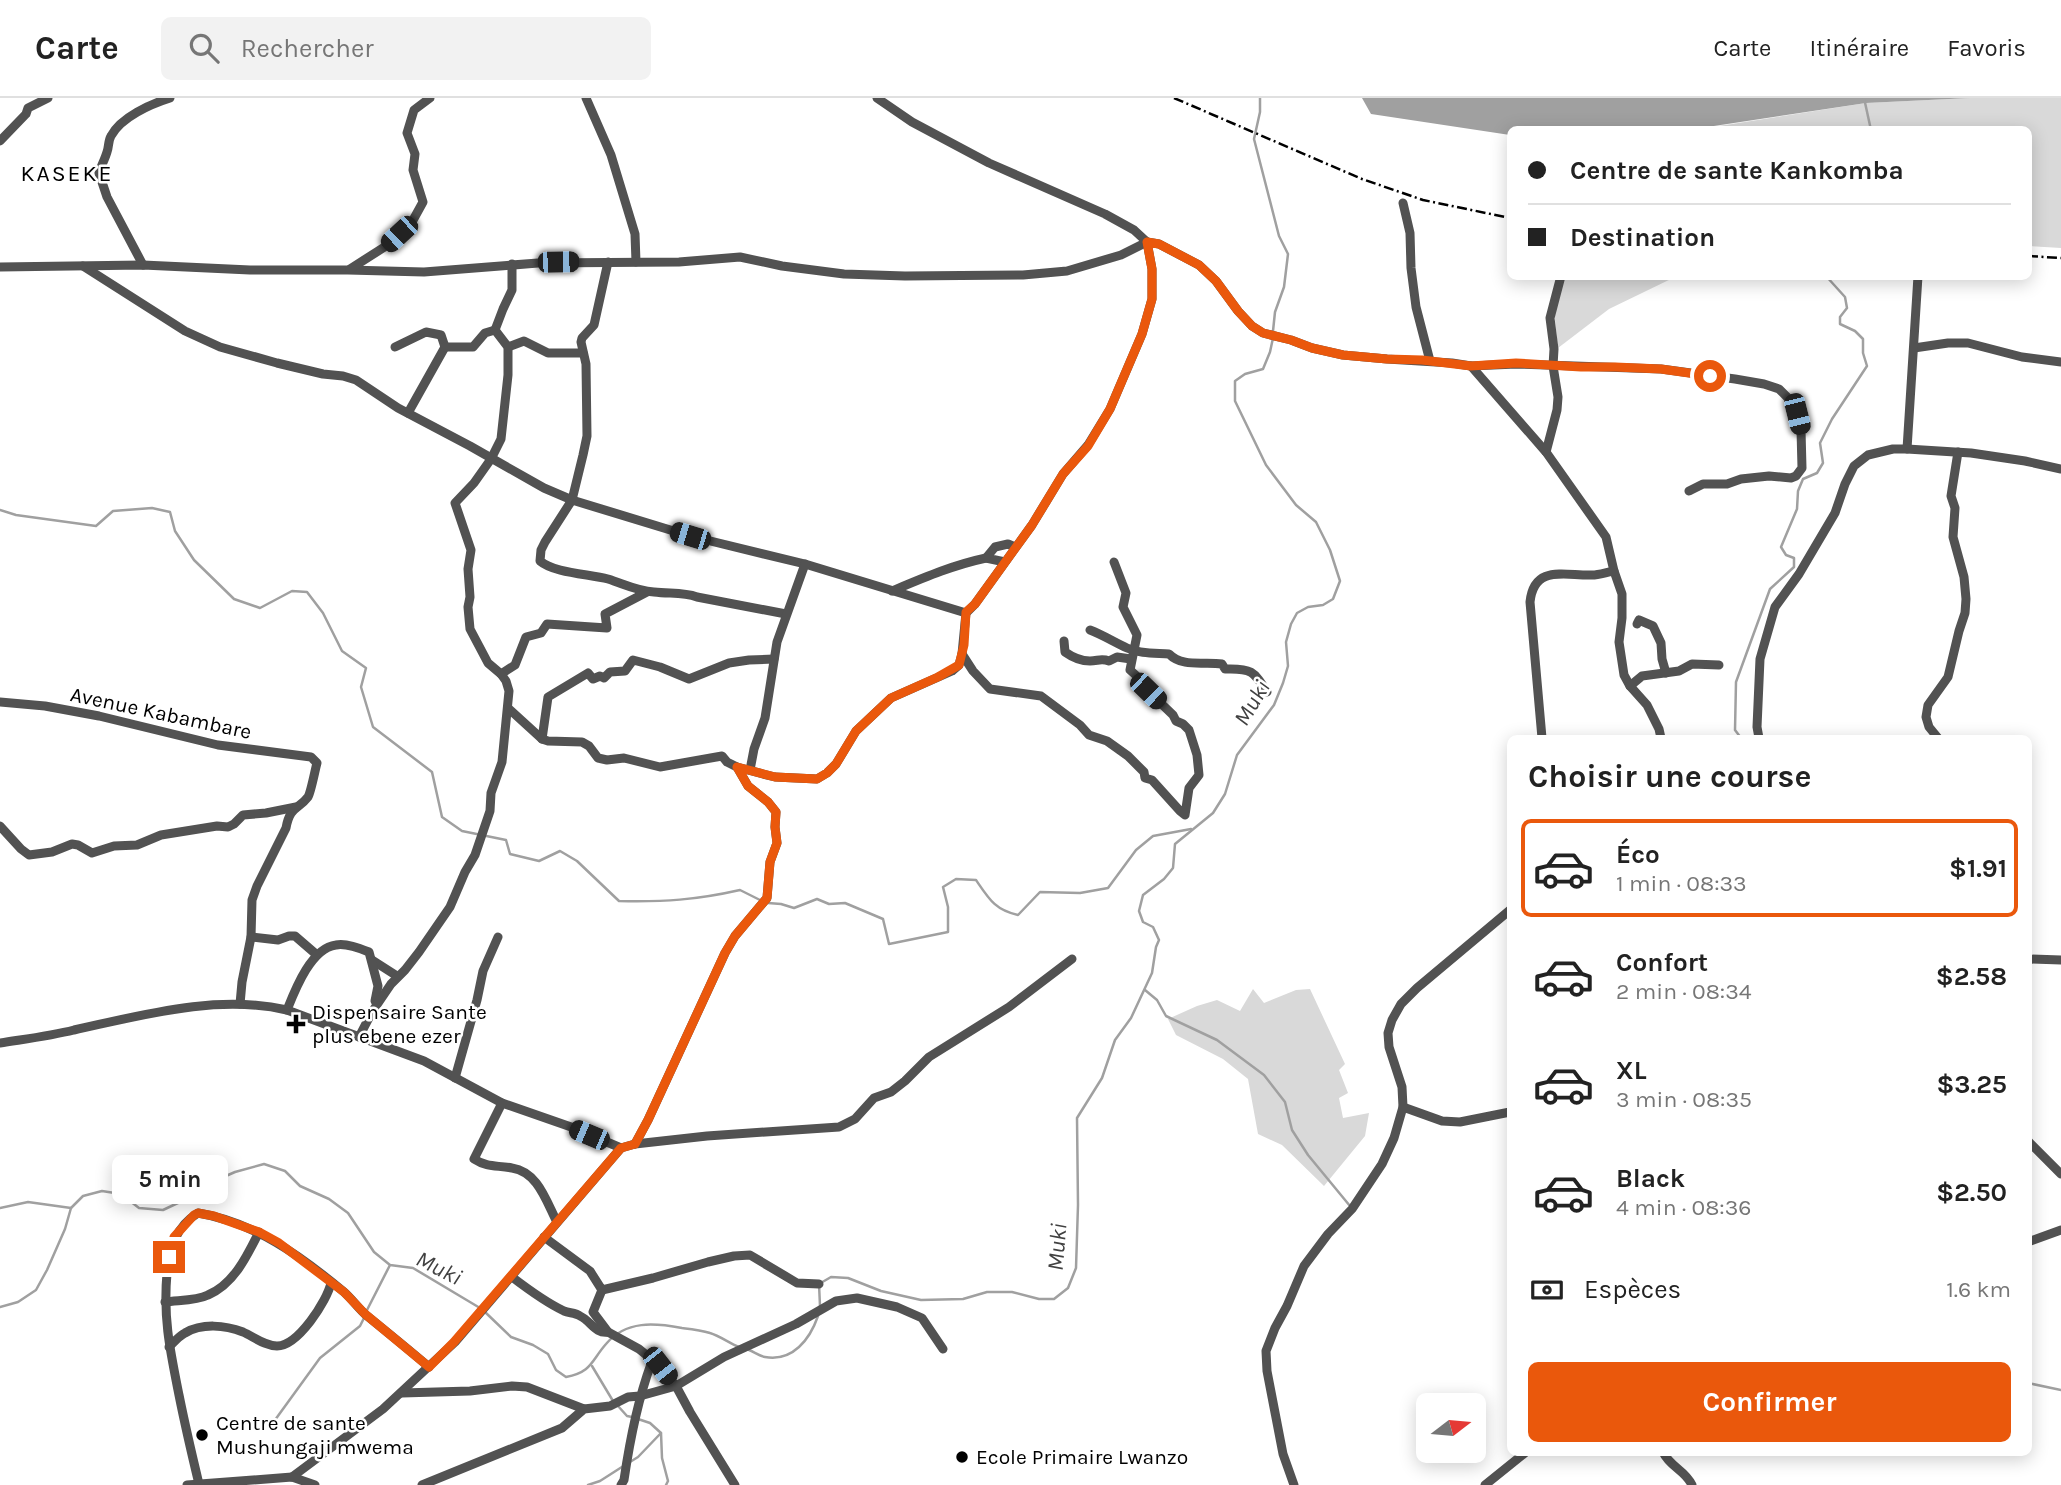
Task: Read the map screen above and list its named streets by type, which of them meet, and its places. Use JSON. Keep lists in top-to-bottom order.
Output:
{
  "streets": {
    "street": ["Avenue Kabambare"]
  },
  "districts": ["KASEKE"],
  "water": ["Muki"],
  "places": {
    "health": ["Dispensaire Sante plus ebene ezer"],
    "other": ["Centre de sante Mushungaji mwema", "Ecole Primaire Lwanzo"]
  },
  "north": "right",
  "page": {
    "header": "Carte",
    "search": "Rechercher",
    "nav": ["Carte", "Itinéraire", "Favoris"],
    "banner": ["Centre de sante Kankomba", "Destination"],
    "heading": "Choisir une course",
    "list": [
      {
        "name": "Éco",
        "note": "1 min · 08:33",
        "value": "$1.91"
      },
      {
        "name": "Confort",
        "note": "2 min · 08:34",
        "value": "$2.58"
      },
      {
        "name": "XL",
        "note": "3 min · 08:35",
        "value": "$3.25"
      },
      {
        "name": "Black",
        "note": "4 min · 08:36",
        "value": "$2.50"
      }
    ],
    "bubble": "5 min",
    "pay": ["Espèces", "1.6 km"],
    "buttons": "Confirmer"
  }
}
